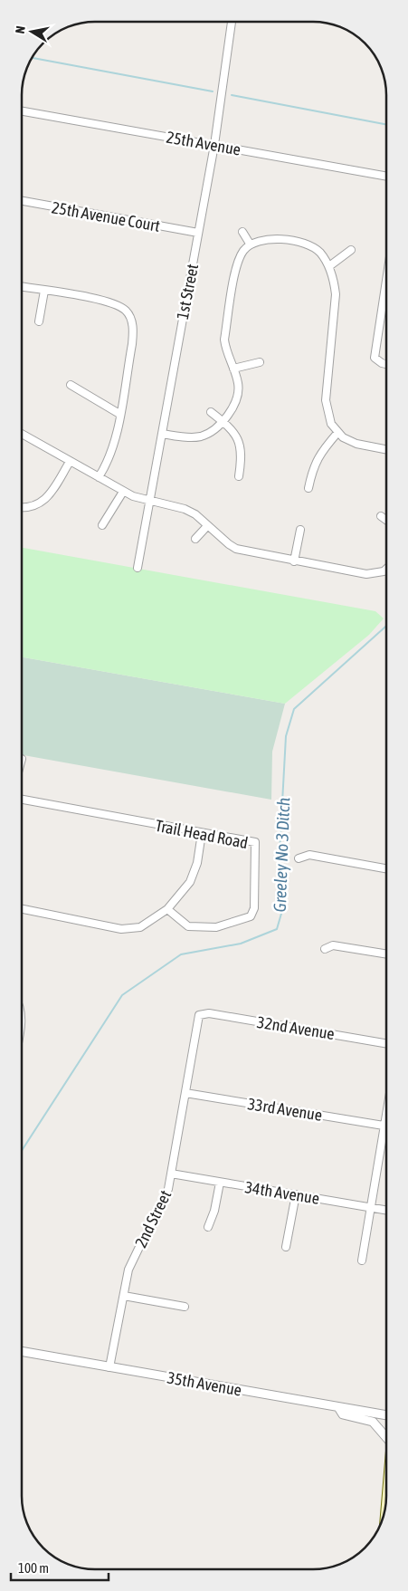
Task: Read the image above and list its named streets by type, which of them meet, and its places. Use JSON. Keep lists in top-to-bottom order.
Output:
{
  "streets": {
    "street": [
      "25th Avenue",
      "25th Avenue Court",
      "1st Street",
      "Trail Head Road",
      "32nd Avenue",
      "33rd Avenue",
      "34th Avenue",
      "2nd Street",
      "35th Avenue"
    ]
  },
  "crossings": [
    ["25th Avenue", "1st Street"],
    ["25th Avenue Court", "1st Street"],
    ["32nd Avenue", "2nd Street"],
    ["33rd Avenue", "2nd Street"],
    ["34th Avenue", "2nd Street"],
    ["2nd Street", "35th Avenue"]
  ],
  "water": ["Greeley No 3 Ditch"],
  "scale_bar": "100 m",
  "north": "left"
}
